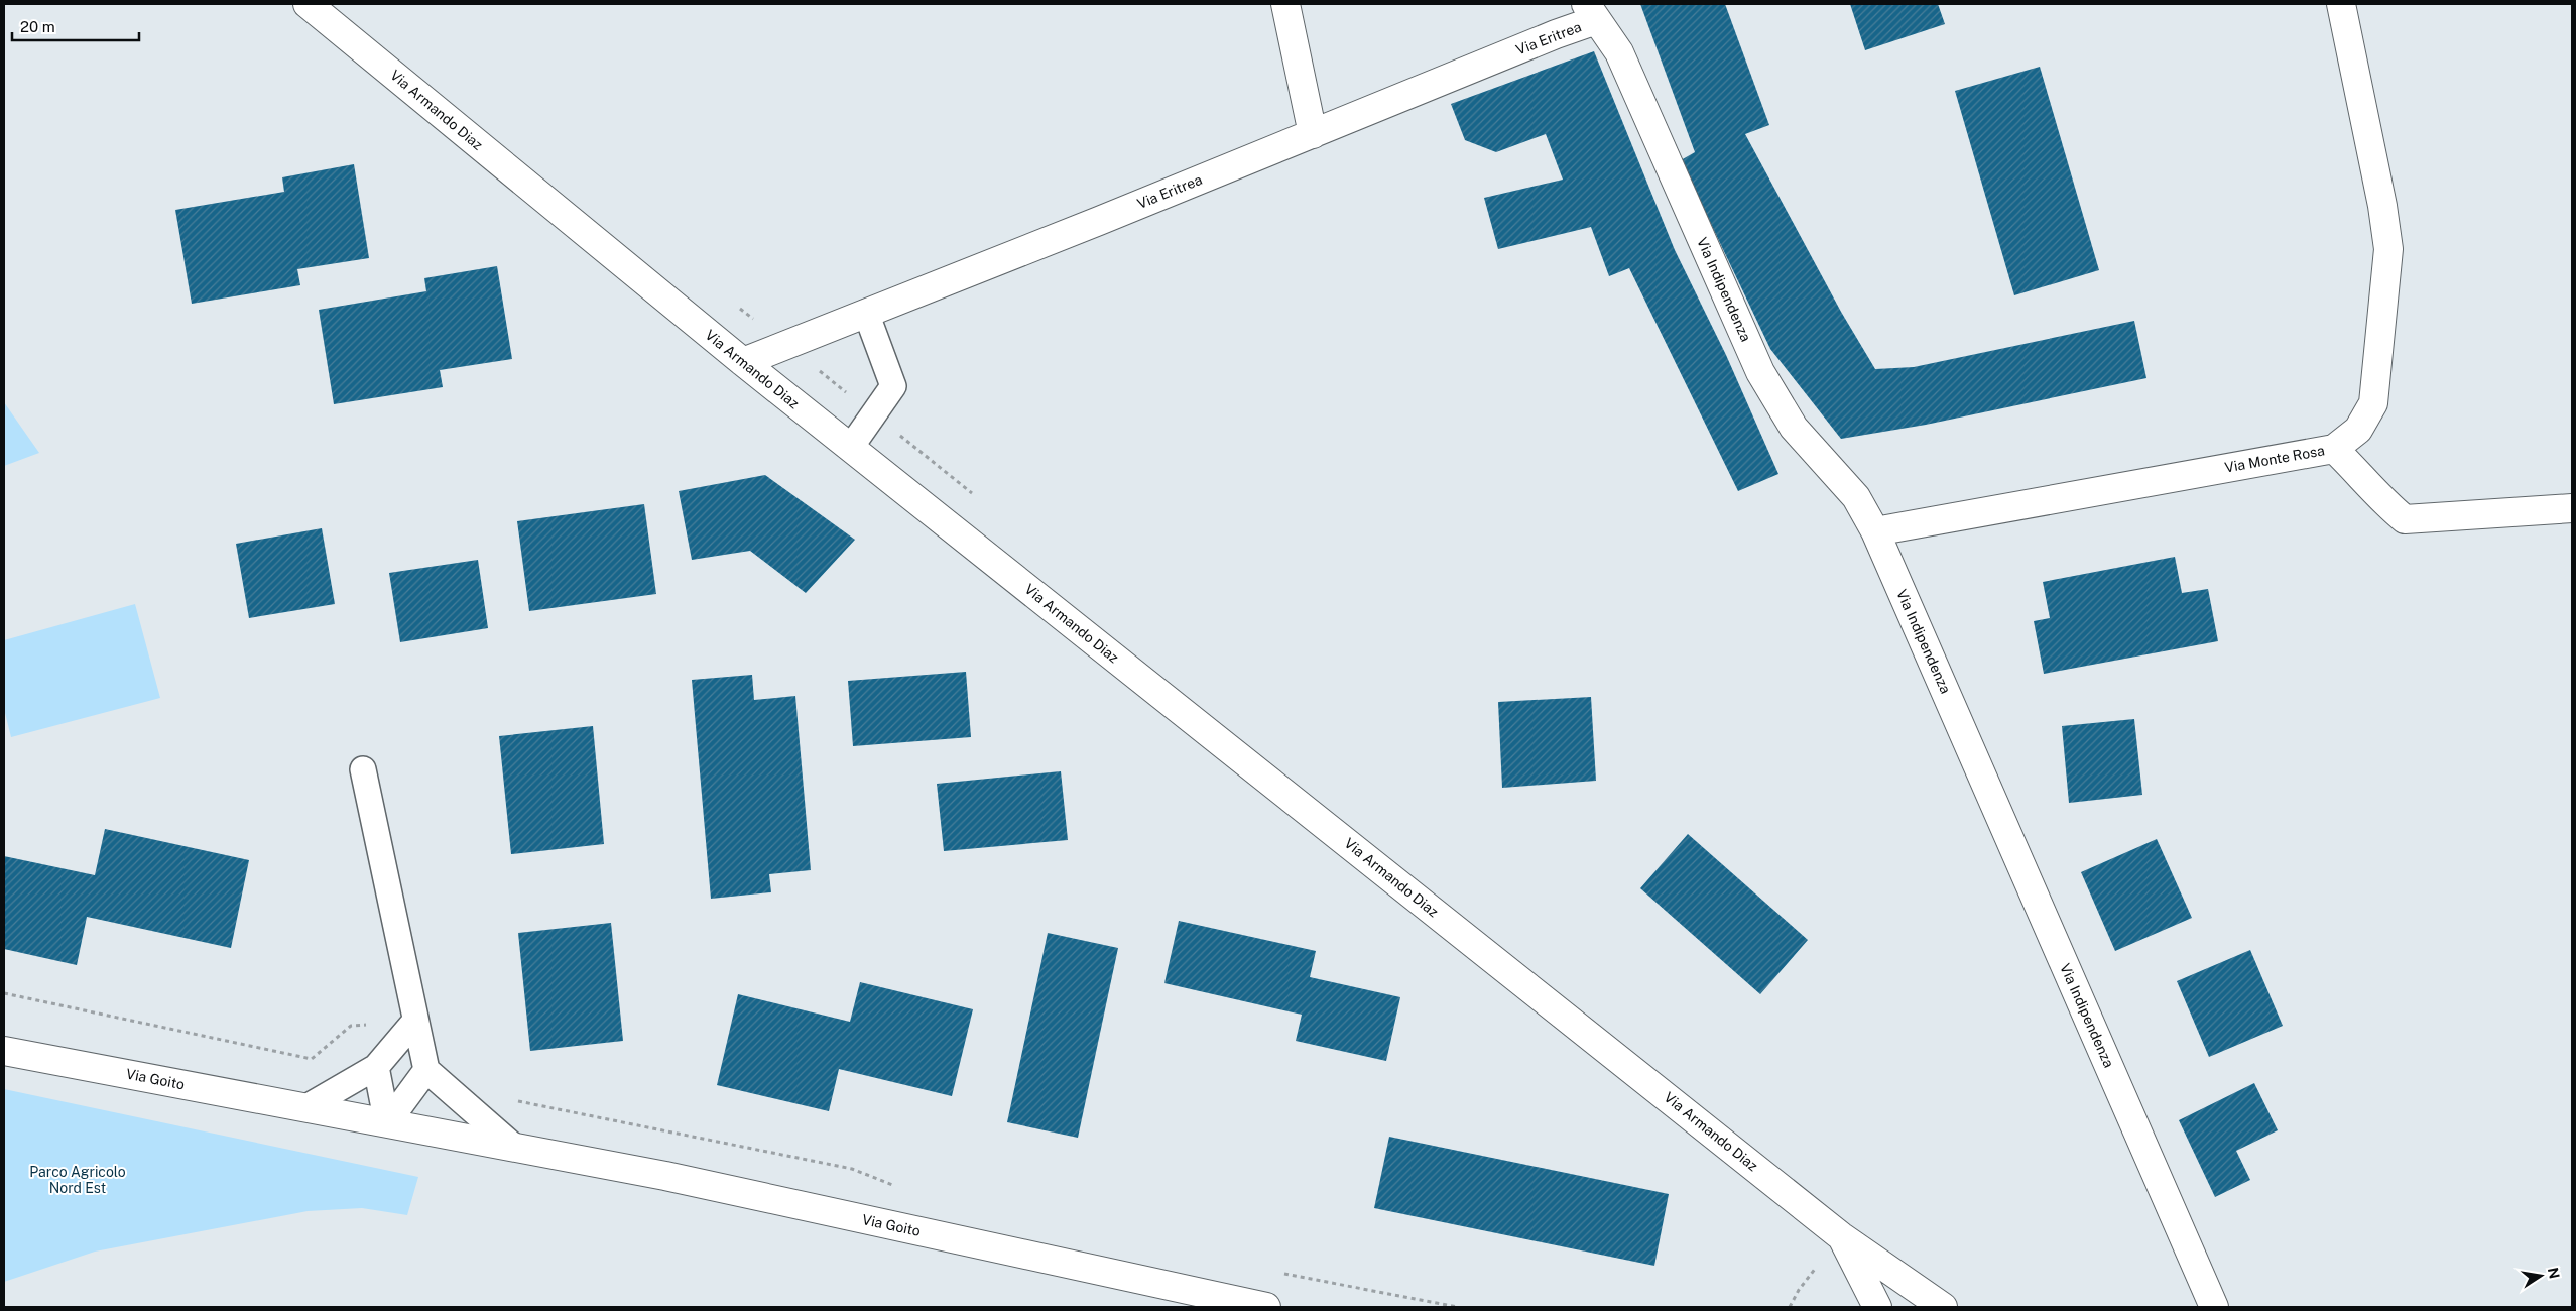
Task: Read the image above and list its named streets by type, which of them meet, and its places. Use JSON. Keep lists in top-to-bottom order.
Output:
{
  "streets": {
    "street": [
      "Via Eritrea",
      "Via Armando Diaz",
      "Via Indipendenza",
      "Via Monte Rosa",
      "Via Goito"
    ]
  },
  "crossings": [
    ["Via Eritrea", "Via Armando Diaz"],
    ["Via Eritrea", "Via Indipendenza"],
    ["Via Indipendenza", "Via Monte Rosa"]
  ],
  "parks": ["Parco Agricolo Nord Est"],
  "scale_bar": "20 m",
  "north": "right"
}
